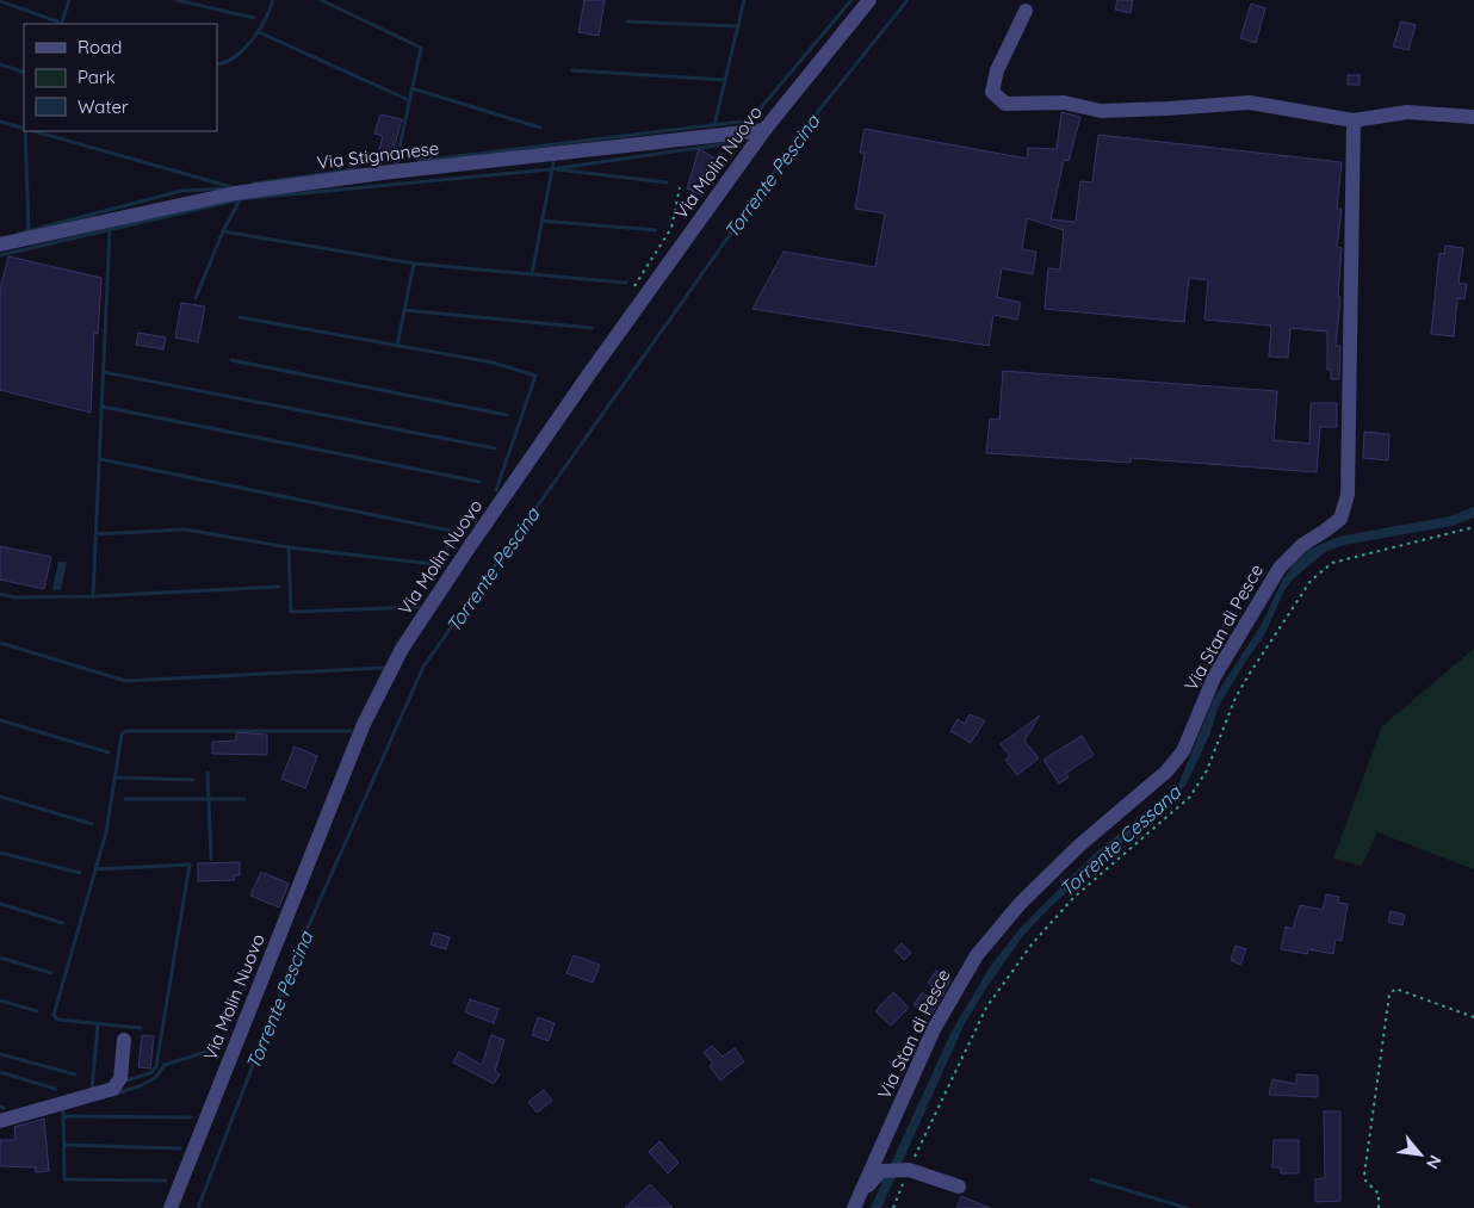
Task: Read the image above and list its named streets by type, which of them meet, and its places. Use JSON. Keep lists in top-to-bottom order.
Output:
{
  "streets": {
    "street": ["Via Stignanese", "Via Molin Nuovo", "Via Stan di Pesce"]
  },
  "crossings": [
    ["Via Stignanese", "Via Molin Nuovo"]
  ],
  "water": ["Torrente Pescina", "Torrente Cessana"],
  "legend": ["Road", "Park", "Water"],
  "north": "bottom right"
}
